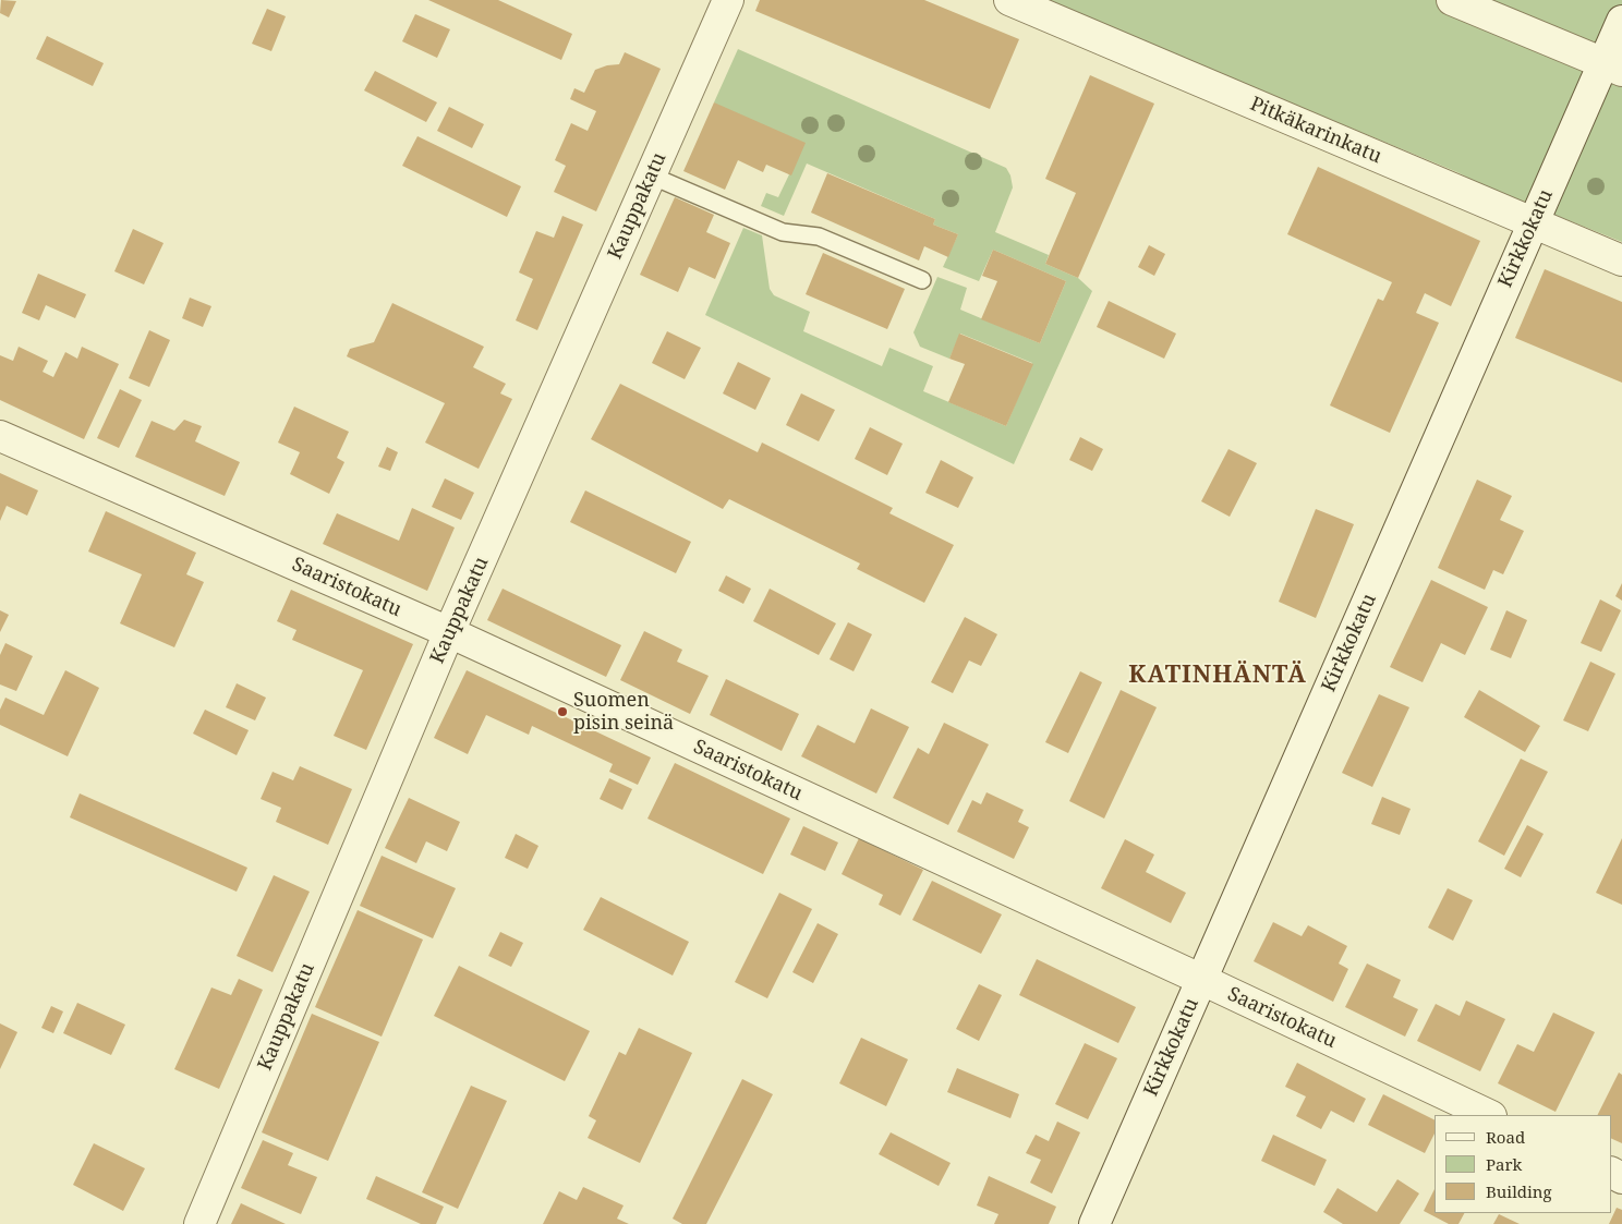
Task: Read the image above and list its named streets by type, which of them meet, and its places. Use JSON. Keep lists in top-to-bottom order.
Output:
{
  "streets": {
    "street": [
      "Pitkäkarinkatu",
      "Kauppakatu",
      "Kirkkokatu",
      "Saaristokatu"
    ]
  },
  "crossings": [
    ["Pitkäkarinkatu", "Kirkkokatu"],
    ["Kauppakatu", "Saaristokatu"],
    ["Kirkkokatu", "Saaristokatu"]
  ],
  "districts": ["KATINHÄNTÄ"],
  "places": ["Suomen pisin seinä"],
  "legend": ["Road", "Park", "Building"]
}
